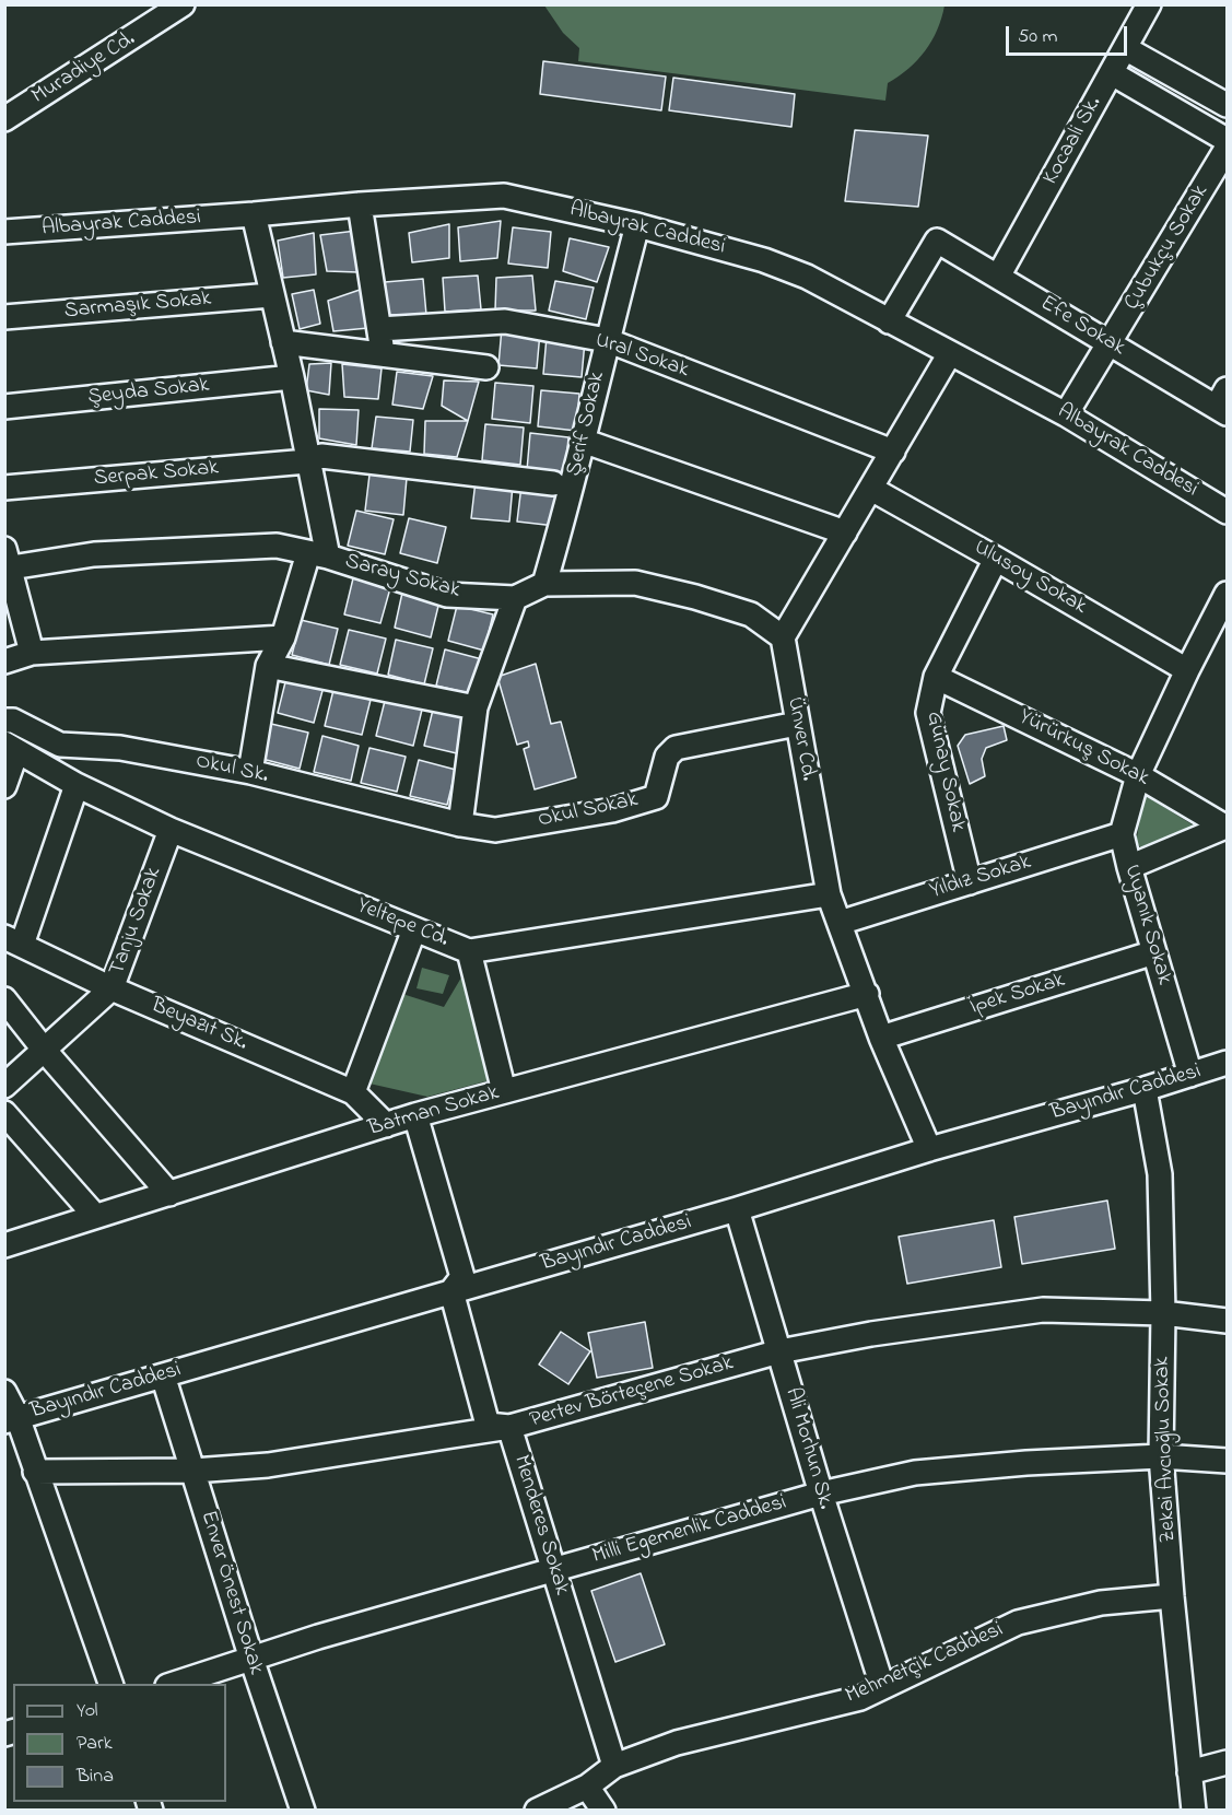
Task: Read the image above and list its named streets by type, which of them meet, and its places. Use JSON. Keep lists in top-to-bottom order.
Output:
{
  "streets": {
    "street": [
      "Muradiye Cd.",
      "Kocaali Sk.",
      "Albayrak Caddesi",
      "Çubukçu Sokak",
      "Sarmaşık Sokak",
      "Efe Sokak",
      "Ural Sokak",
      "Şeyda Sokak",
      "Şerif Sokak",
      "Serpak Sokak",
      "Saray Sokak",
      "Ulusoy Sokak",
      "Ünver Cd.",
      "Yürürkuş Sokak",
      "Okul Sk.",
      "Günay Sokak",
      "Okul Sokak",
      "Yıldız Sokak",
      "Tanju Sokak",
      "Yeltepe Cd.",
      "Uyanık Sokak",
      "İpek Sokak",
      "Beyazıt Sk.",
      "Bayındır Caddesi",
      "Batman Sokak",
      "Pertev Börteçene Sokak",
      "Ali Morhun Sk.",
      "Zekai Avcıoğlu Sokak",
      "Menderes Sokak",
      "Milli Egemenlik Caddesi",
      "Enver Önest Sokak",
      "Mehmetçik Caddesi"
    ]
  },
  "crossings": [
    ["Kocaali Sk.", "Efe Sokak"],
    ["Albayrak Caddesi", "Çubukçu Sokak"],
    ["Albayrak Caddesi", "Efe Sokak"],
    ["Albayrak Caddesi", "Şerif Sokak"],
    ["Çubukçu Sokak", "Efe Sokak"],
    ["Ural Sokak", "Şerif Sokak"],
    ["Şerif Sokak", "Saray Sokak"],
    ["Saray Sokak", "Ünver Cd."],
    ["Ulusoy Sokak", "Günay Sokak"],
    ["Ulusoy Sokak", "Uyanık Sokak"],
    ["Ünver Cd.", "Okul Sokak"],
    ["Ünver Cd.", "Yıldız Sokak"],
    ["Ünver Cd.", "Yeltepe Cd."],
    ["Ünver Cd.", "İpek Sokak"],
    ["Ünver Cd.", "Bayındır Caddesi"],
    ["Ünver Cd.", "Batman Sokak"],
    ["Yürürkuş Sokak", "Günay Sokak"],
    ["Yürürkuş Sokak", "Uyanık Sokak"],
    ["Okul Sk.", "Okul Sokak"],
    ["Günay Sokak", "Yıldız Sokak"],
    ["Yıldız Sokak", "Uyanık Sokak"],
    ["Tanju Sokak", "Yeltepe Cd."],
    ["Tanju Sokak", "Beyazıt Sk."],
    ["Uyanık Sokak", "İpek Sokak"],
    ["Uyanık Sokak", "Bayındır Caddesi"],
    ["Beyazıt Sk.", "Batman Sokak"],
    ["Bayındır Caddesi", "Ali Morhun Sk."],
    ["Bayındır Caddesi", "Zekai Avcıoğlu Sokak"],
    ["Bayındır Caddesi", "Menderes Sokak"],
    ["Bayındır Caddesi", "Enver Önest Sokak"],
    ["Batman Sokak", "Menderes Sokak"],
    ["Pertev Börteçene Sokak", "Ali Morhun Sk."],
    ["Pertev Börteçene Sokak", "Zekai Avcıoğlu Sokak"],
    ["Pertev Börteçene Sokak", "Menderes Sokak"],
    ["Pertev Börteçene Sokak", "Enver Önest Sokak"],
    ["Ali Morhun Sk.", "Milli Egemenlik Caddesi"],
    ["Ali Morhun Sk.", "Mehmetçik Caddesi"],
    ["Zekai Avcıoğlu Sokak", "Milli Egemenlik Caddesi"],
    ["Zekai Avcıoğlu Sokak", "Mehmetçik Caddesi"],
    ["Menderes Sokak", "Milli Egemenlik Caddesi"],
    ["Menderes Sokak", "Mehmetçik Caddesi"],
    ["Milli Egemenlik Caddesi", "Enver Önest Sokak"]
  ],
  "legend": ["Yol", "Park", "Bina"],
  "scale_bar": "50 m"
}
